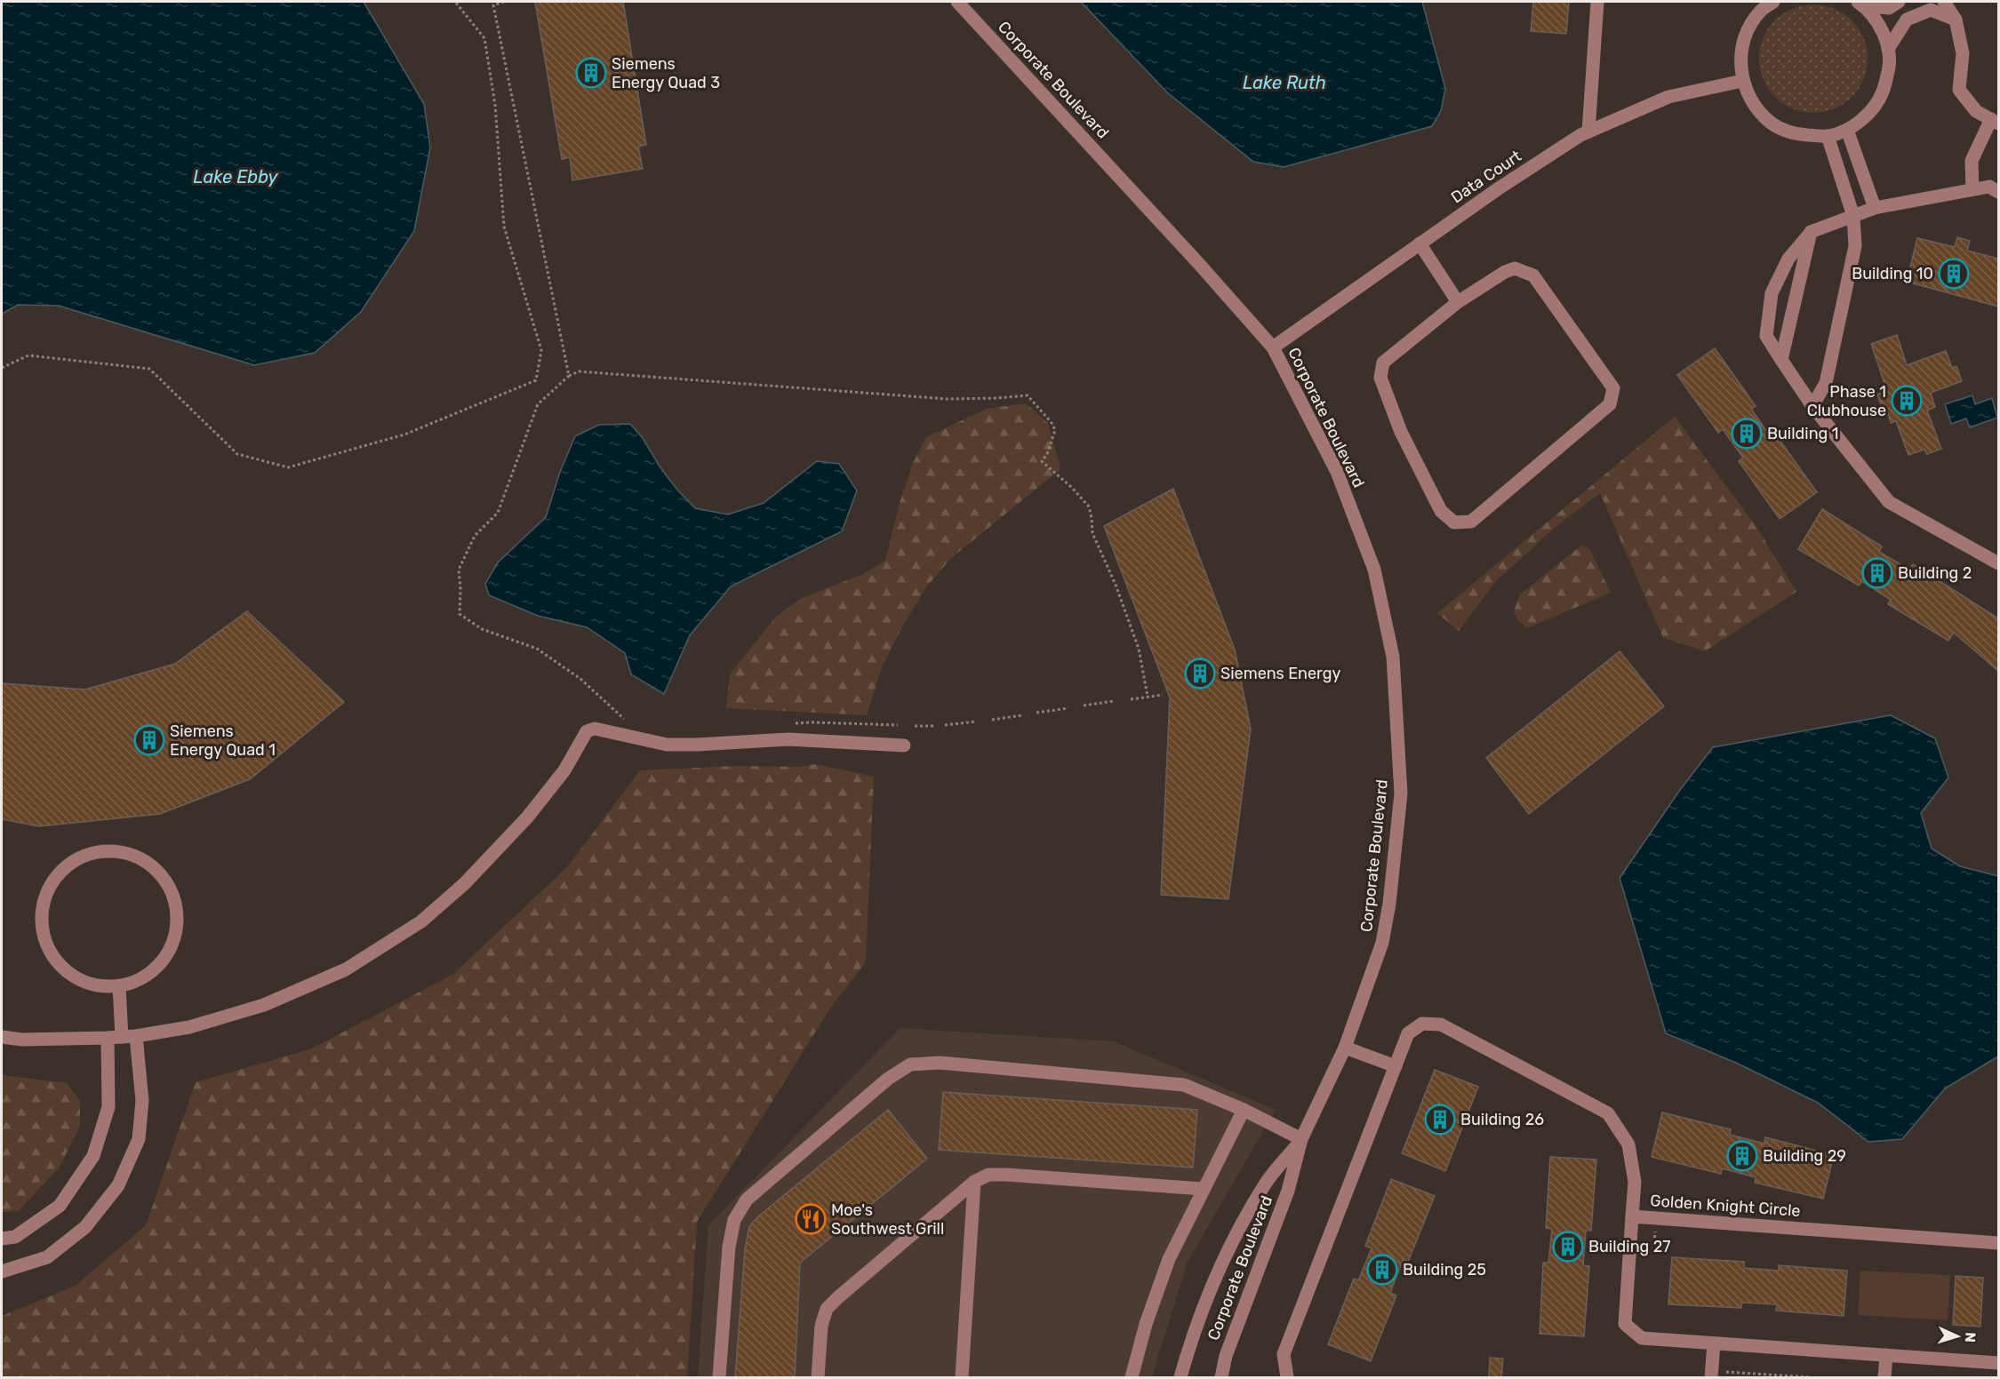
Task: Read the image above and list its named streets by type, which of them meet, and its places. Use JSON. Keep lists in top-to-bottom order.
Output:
{
  "streets": {
    "street": ["Corporate Boulevard", "Data Court", "Golden Knight Circle"]
  },
  "crossings": [
    ["Corporate Boulevard", "Data Court"]
  ],
  "water": ["Lake Ruth", "Lake Ebby"],
  "places": {
    "building": [
      "Siemens Energy Quad 3",
      "Building 10",
      "Phase 1 Clubhouse",
      "Building 1",
      "Building 2",
      "Siemens Energy",
      "Siemens Energy Quad 1",
      "Building 26",
      "Building 29",
      "Building 27",
      "Building 25"
    ],
    "restaurant": ["Moe's Southwest Grill"]
  },
  "north": "right"
}
